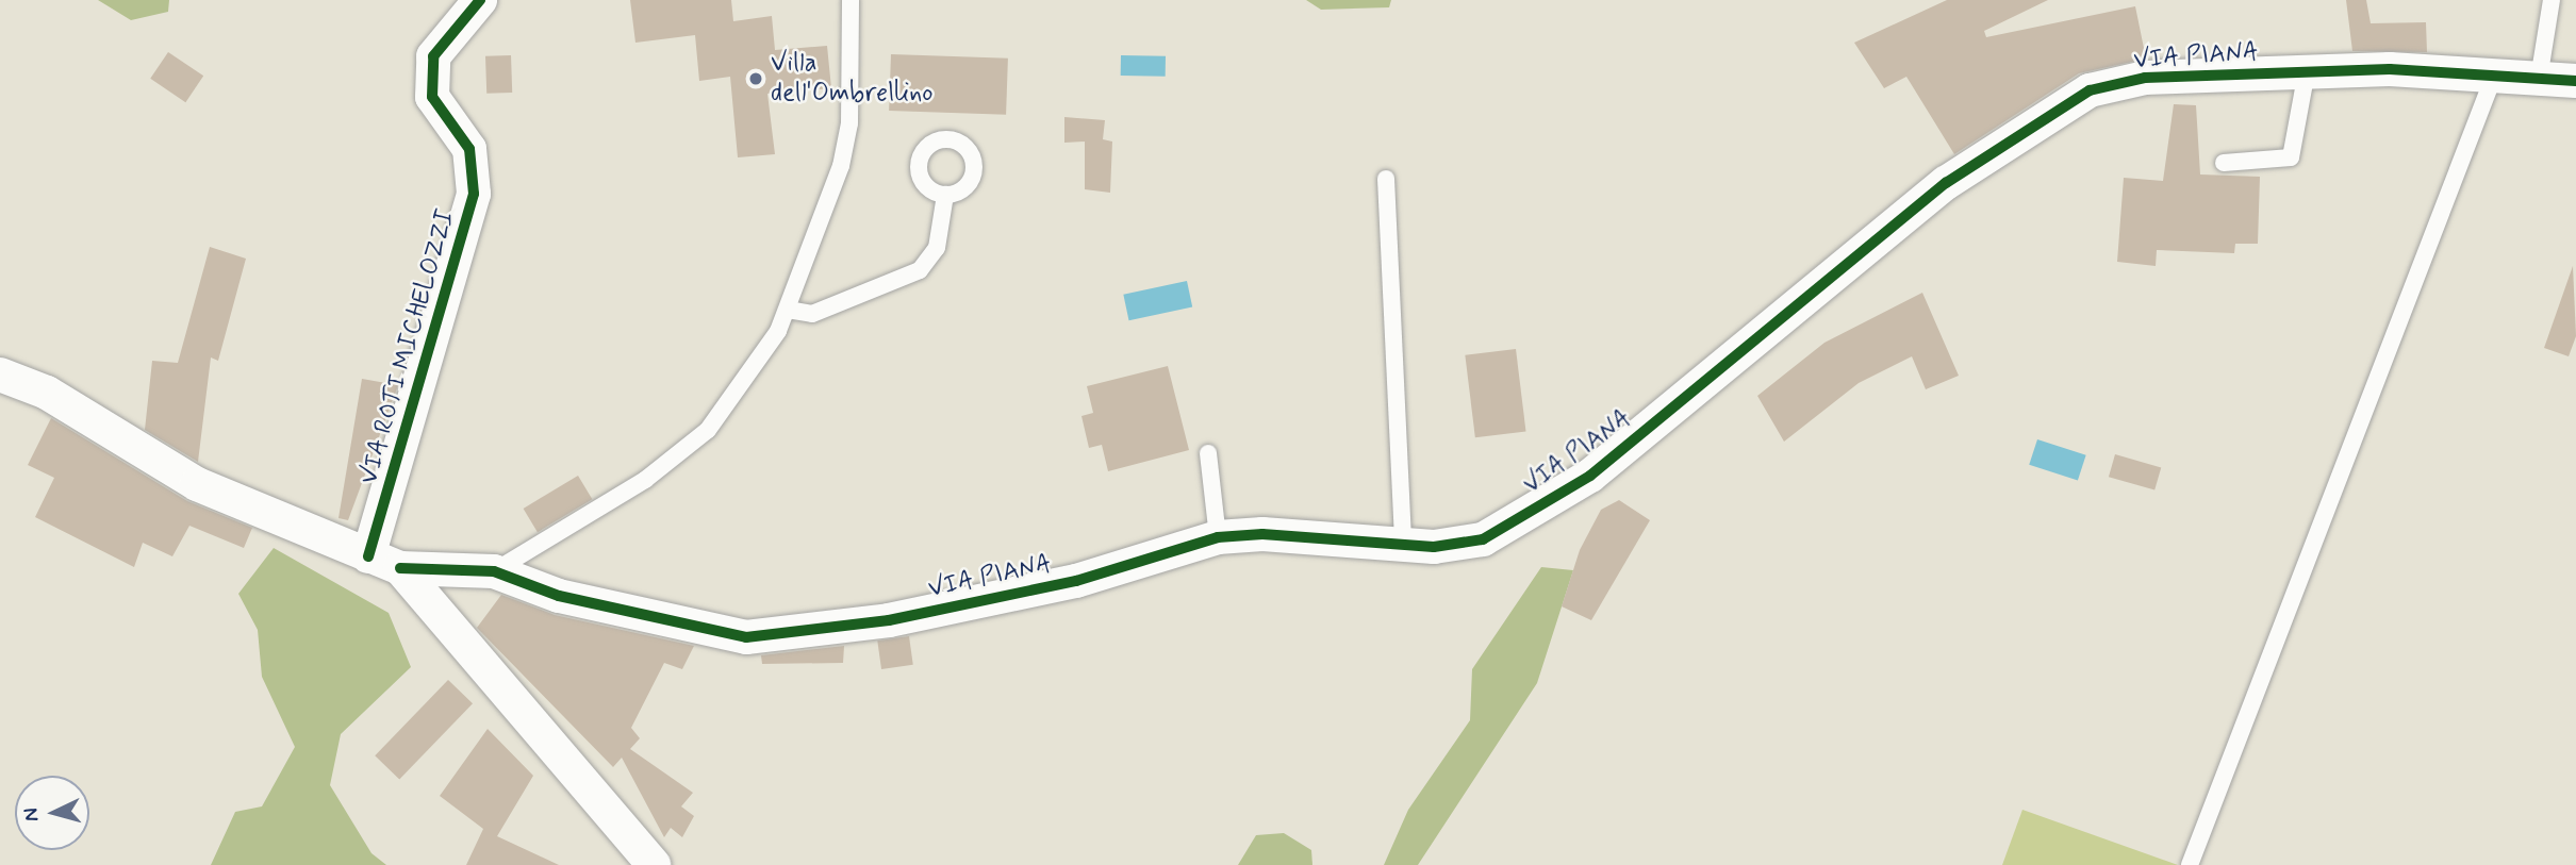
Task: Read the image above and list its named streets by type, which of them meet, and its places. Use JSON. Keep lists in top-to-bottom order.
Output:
{
  "streets": {
    "street": ["VIA PIANA", "VIA ROTI MICHELOZZI"]
  },
  "places": ["Villa dell'Ombrellino"],
  "north": "left"
}
